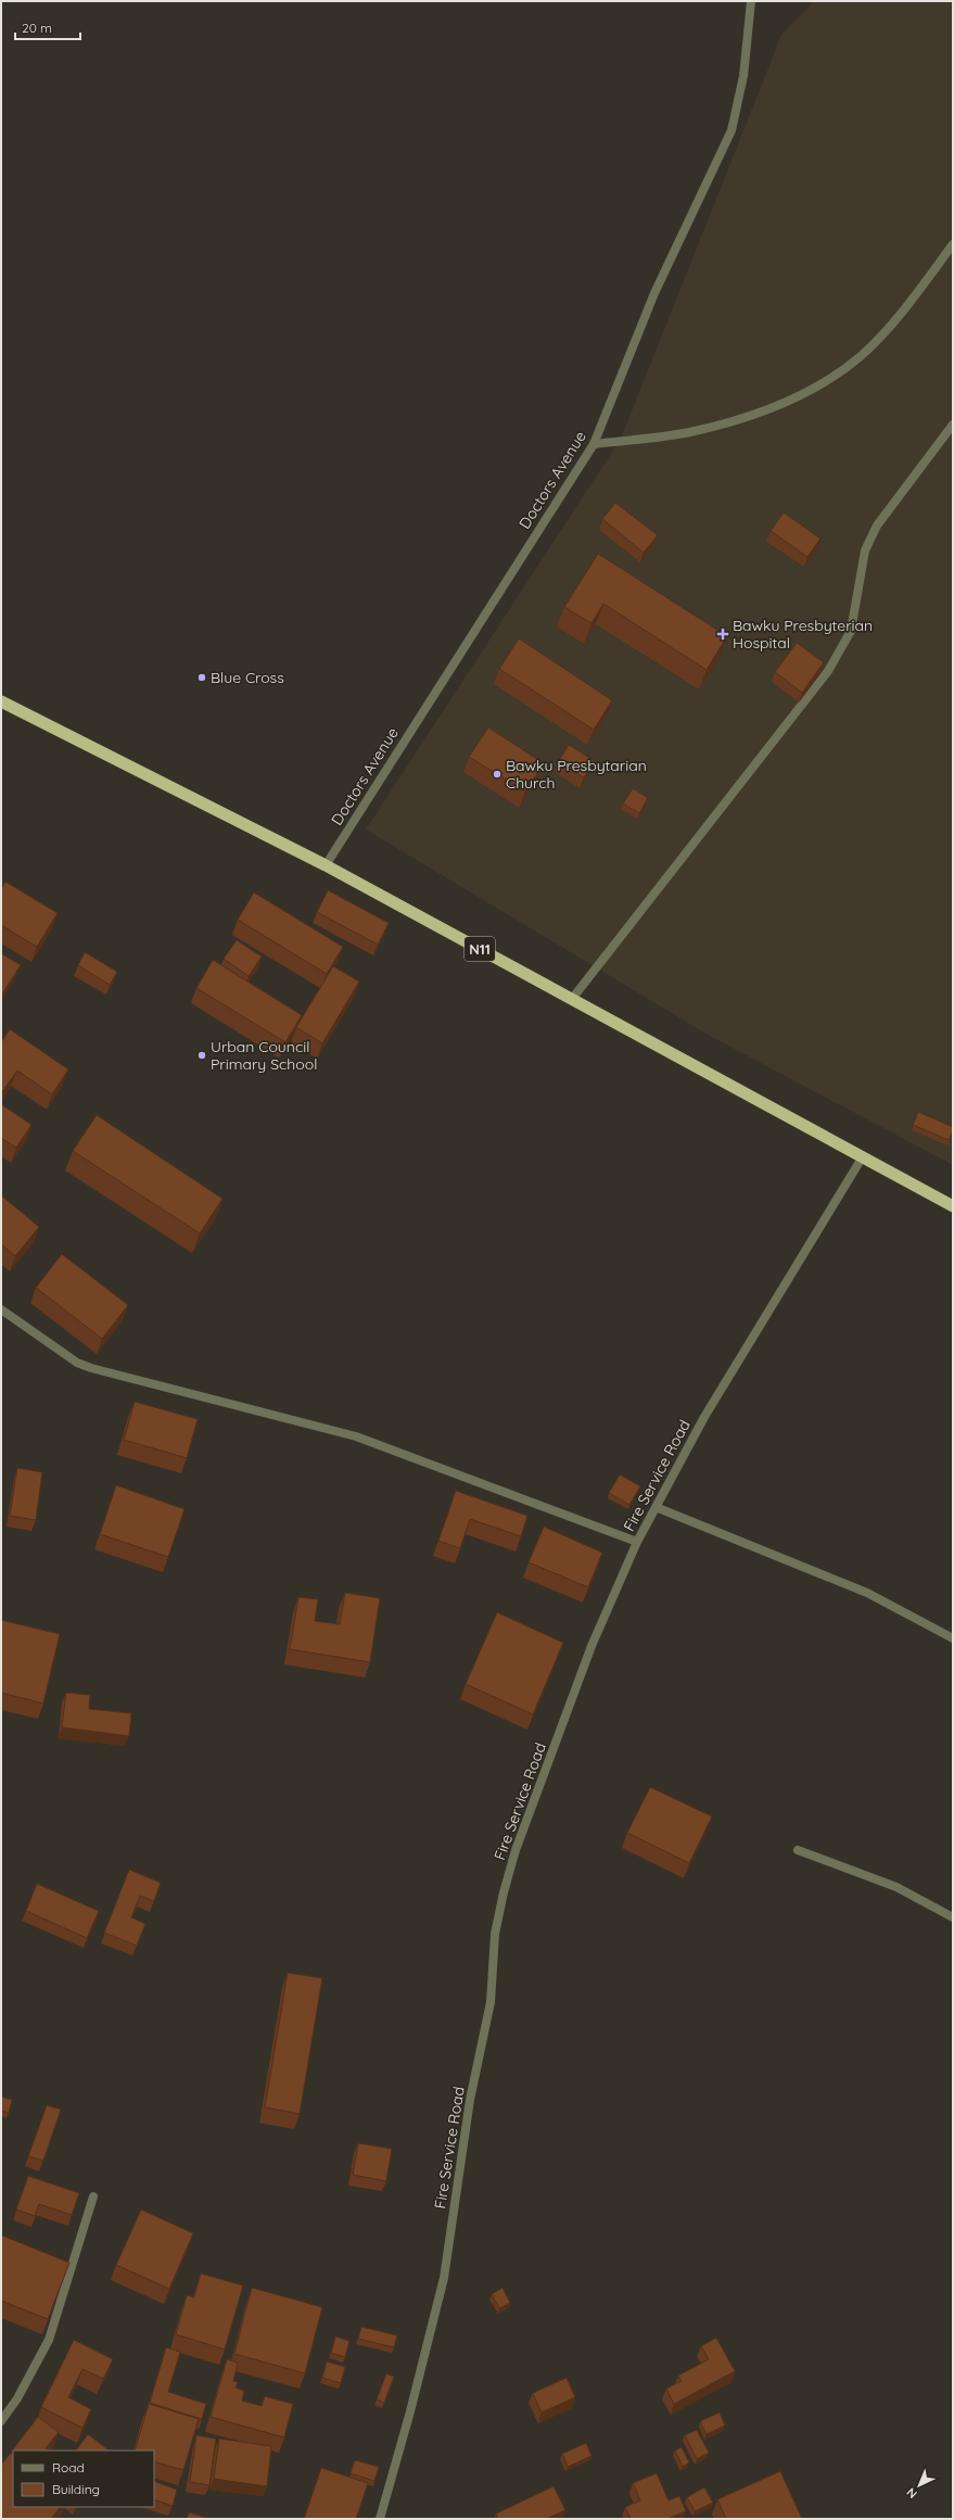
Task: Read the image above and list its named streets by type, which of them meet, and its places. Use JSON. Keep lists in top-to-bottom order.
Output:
{
  "streets": {
    "highway": ["N11"],
    "street": ["Doctors Avenue", "Fire Service Road"]
  },
  "crossings": [
    ["Doctors Avenue", "N11"],
    ["N11", "Fire Service Road"]
  ],
  "places": {
    "health": ["Bawku Presbyterian Hospital"],
    "other": ["Blue Cross", "Bawku Presbytarian Church", "Urban Council Primary School"]
  },
  "legend": ["Road", "Building"],
  "scale_bar": "20 m",
  "north": "bottom left"
}
